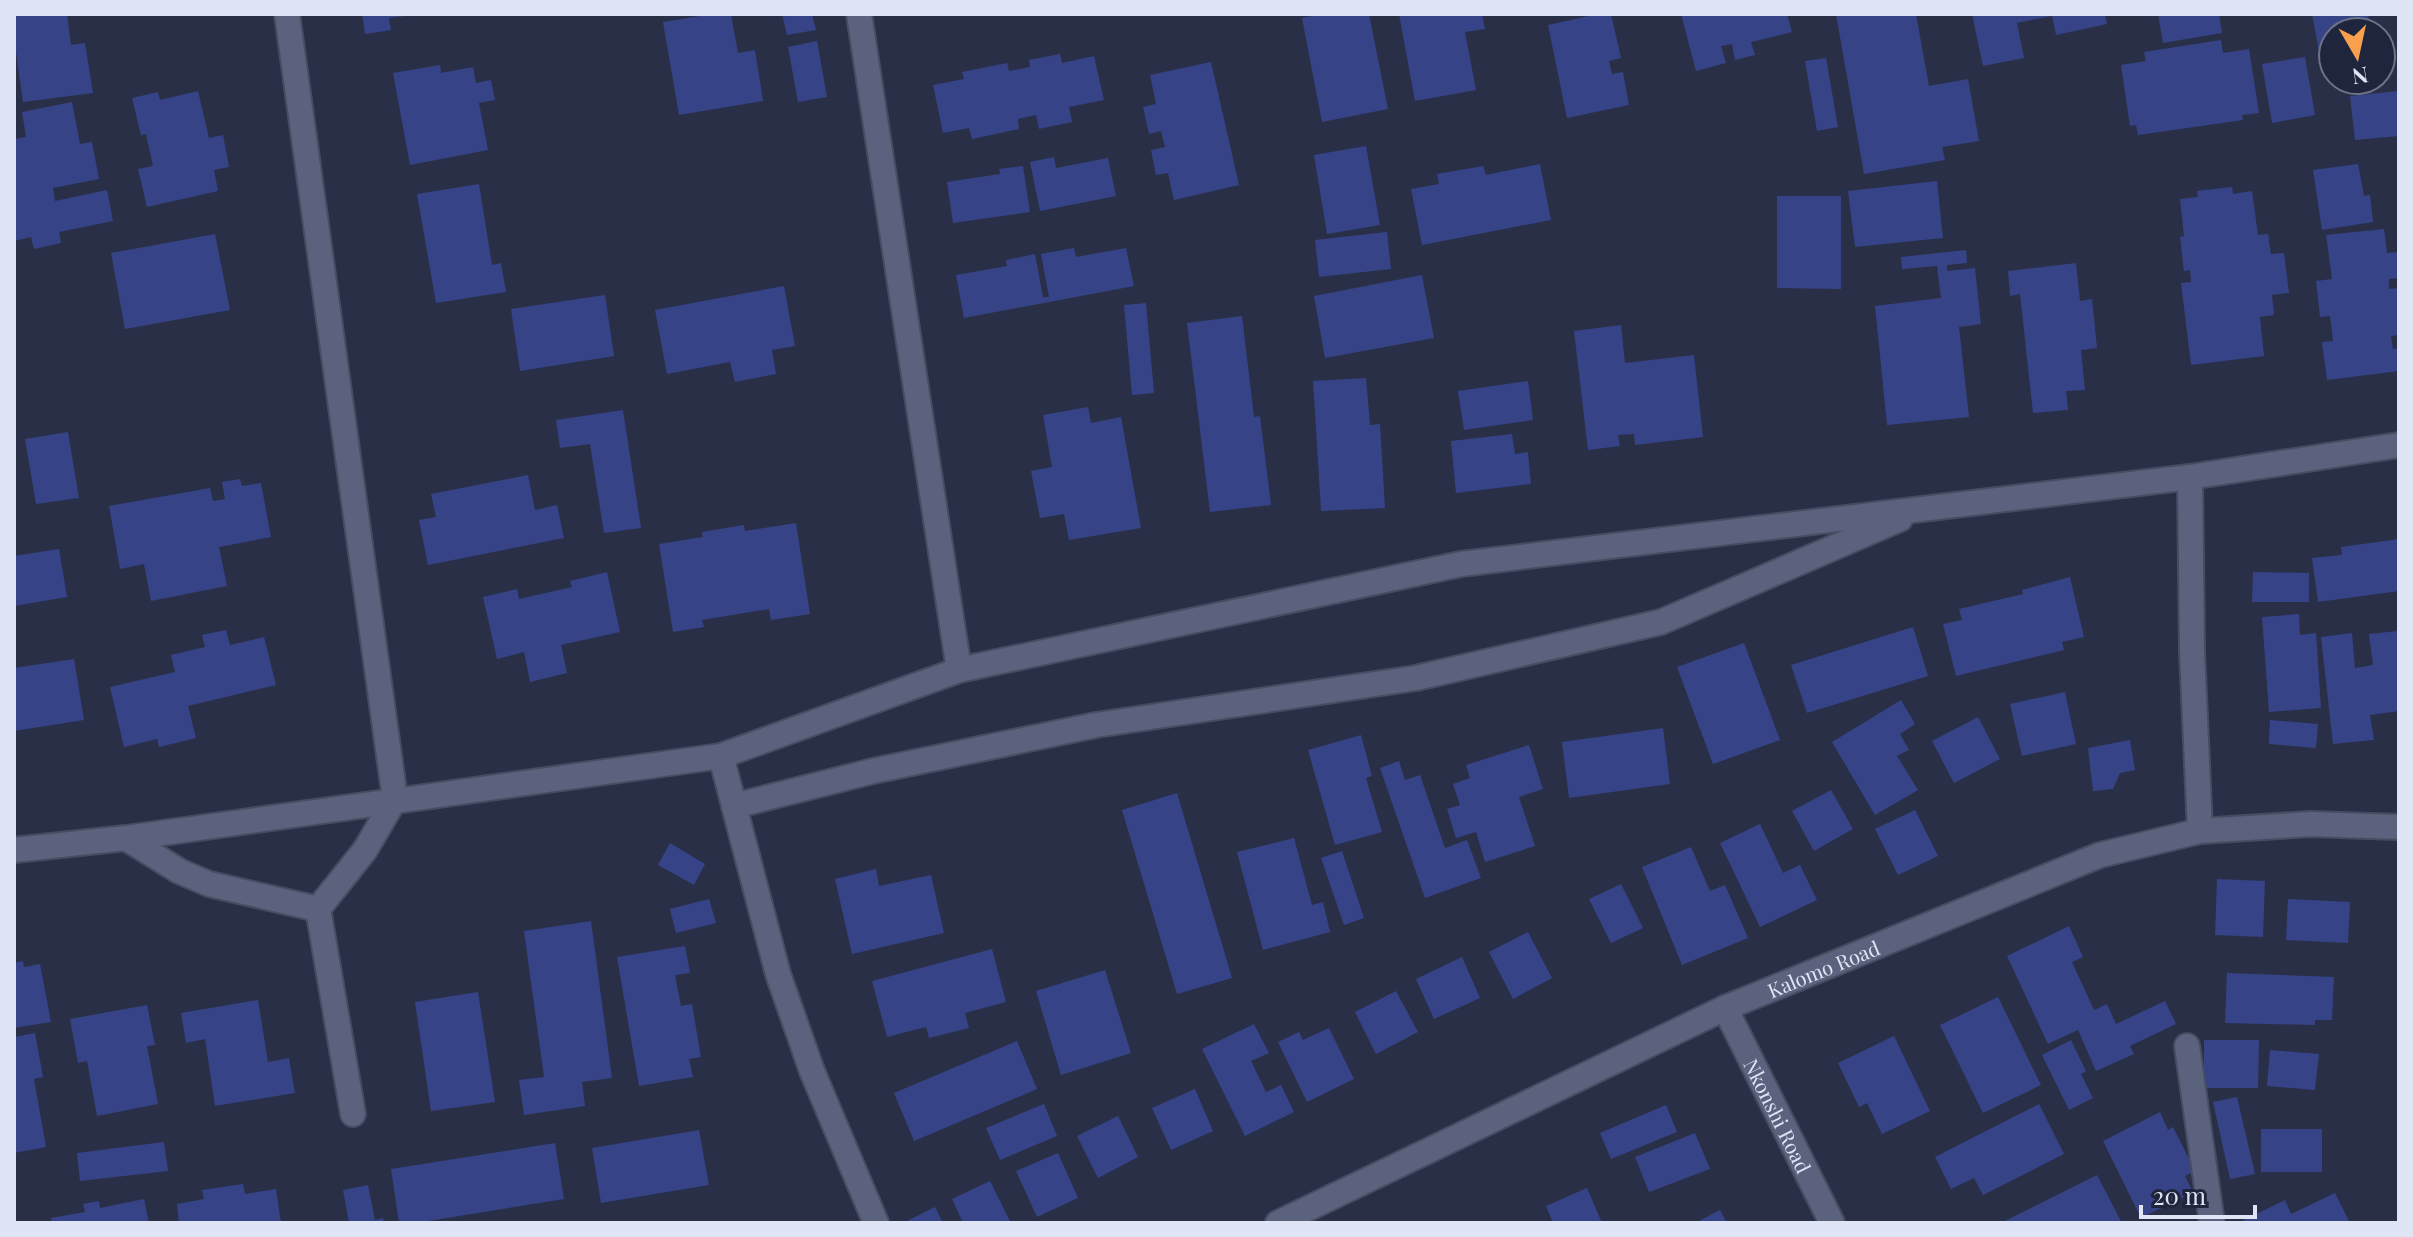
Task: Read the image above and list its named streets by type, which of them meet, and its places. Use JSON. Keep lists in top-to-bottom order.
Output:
{
  "streets": {
    "street": ["Kalomo Road", "Nkonshi Road"]
  },
  "crossings": [
    ["Kalomo Road", "Nkonshi Road"]
  ],
  "scale_bar": "20 m",
  "north": "bottom"
}
